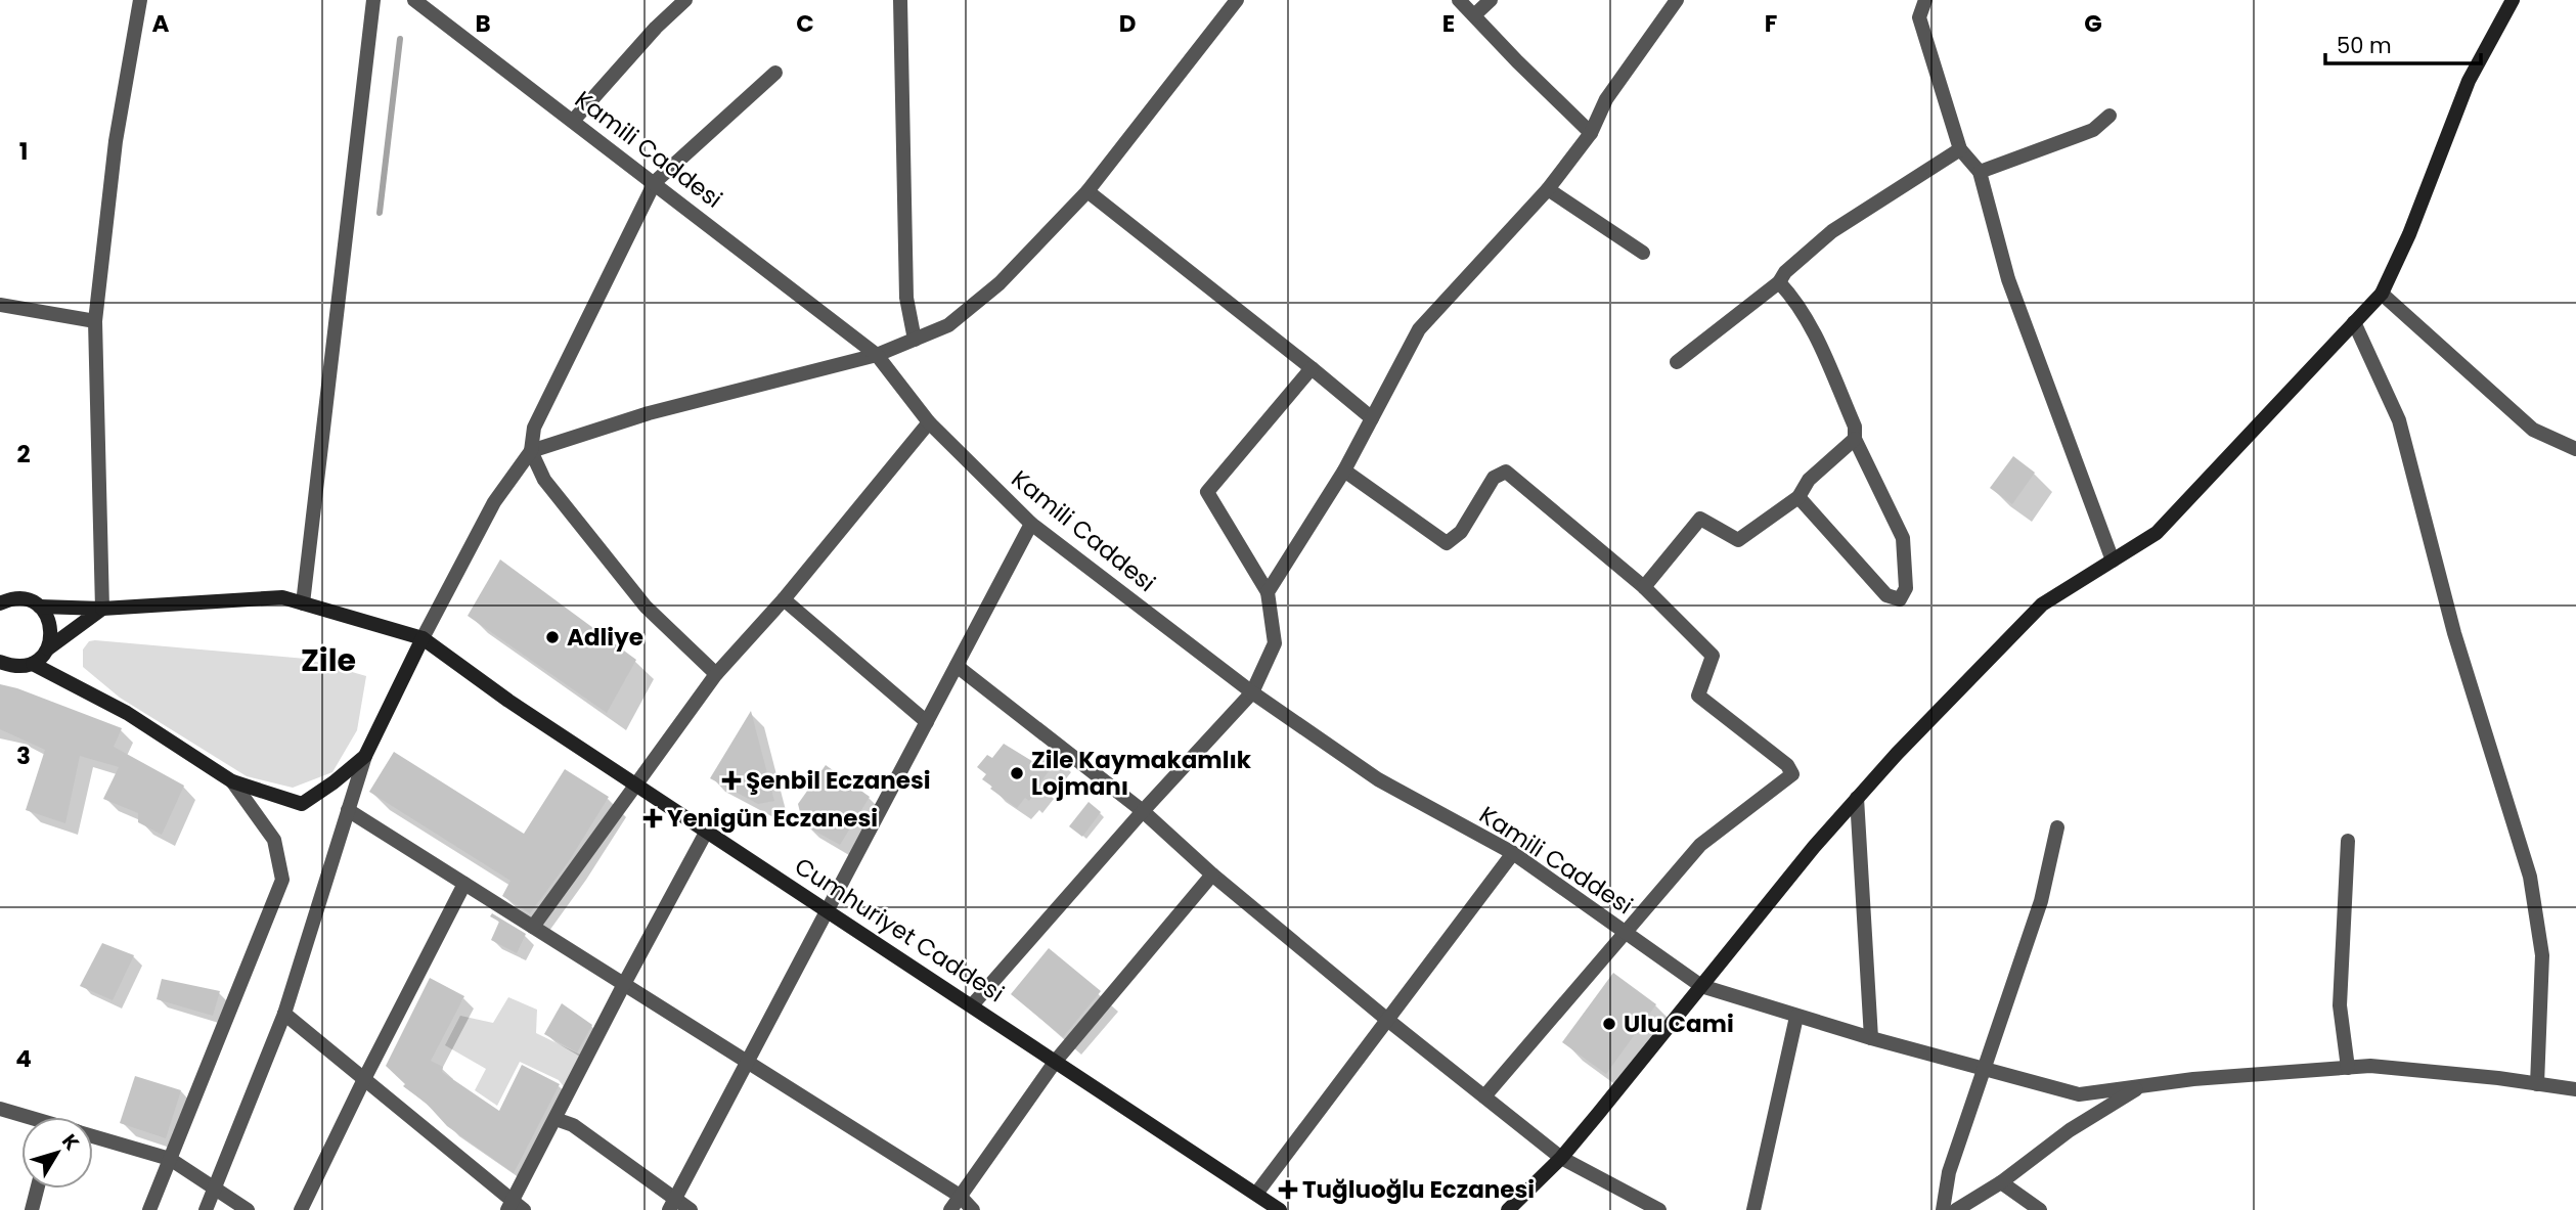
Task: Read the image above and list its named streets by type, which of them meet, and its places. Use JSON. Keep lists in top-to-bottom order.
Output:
{
  "streets": {
    "main road": ["Cumhuriyet Caddesi"],
    "street": ["Kamili Caddesi"]
  },
  "districts": ["Zile"],
  "places": {
    "other": ["Adliye", "Zile Kaymakamlık Lojmanı", "Ulu Cami"],
    "health": ["Şenbil Eczanesi", "Yenigün Eczanesi", "Tuğluoğlu Eczanesi"]
  },
  "scale_bar": "50 m",
  "north": "top right",
  "grid": {
    "columns": [
      "A",
      "B",
      "C",
      "D",
      "E",
      "F",
      "G"
    ],
    "rows": [
      "1",
      "2",
      "3",
      "4"
    ]
  }
}
